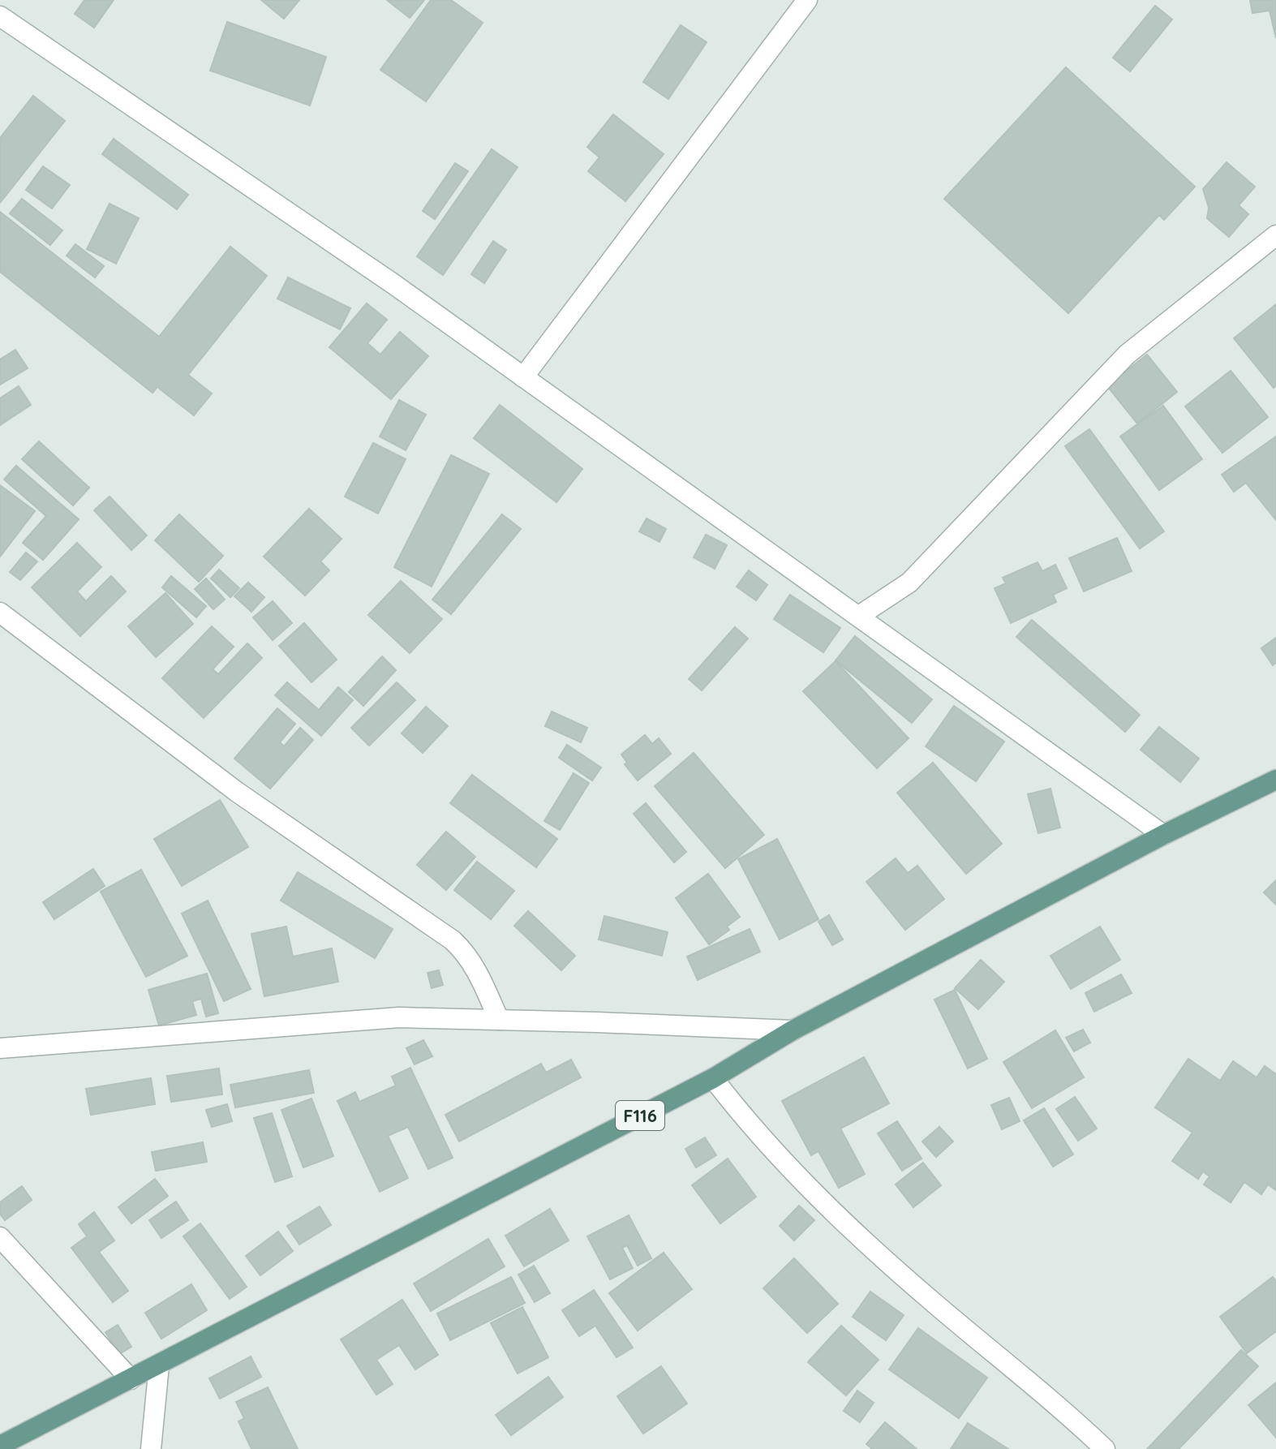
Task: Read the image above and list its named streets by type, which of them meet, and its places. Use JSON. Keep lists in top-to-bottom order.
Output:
{
  "streets": {
    "main road": ["F116"]
  }
}
